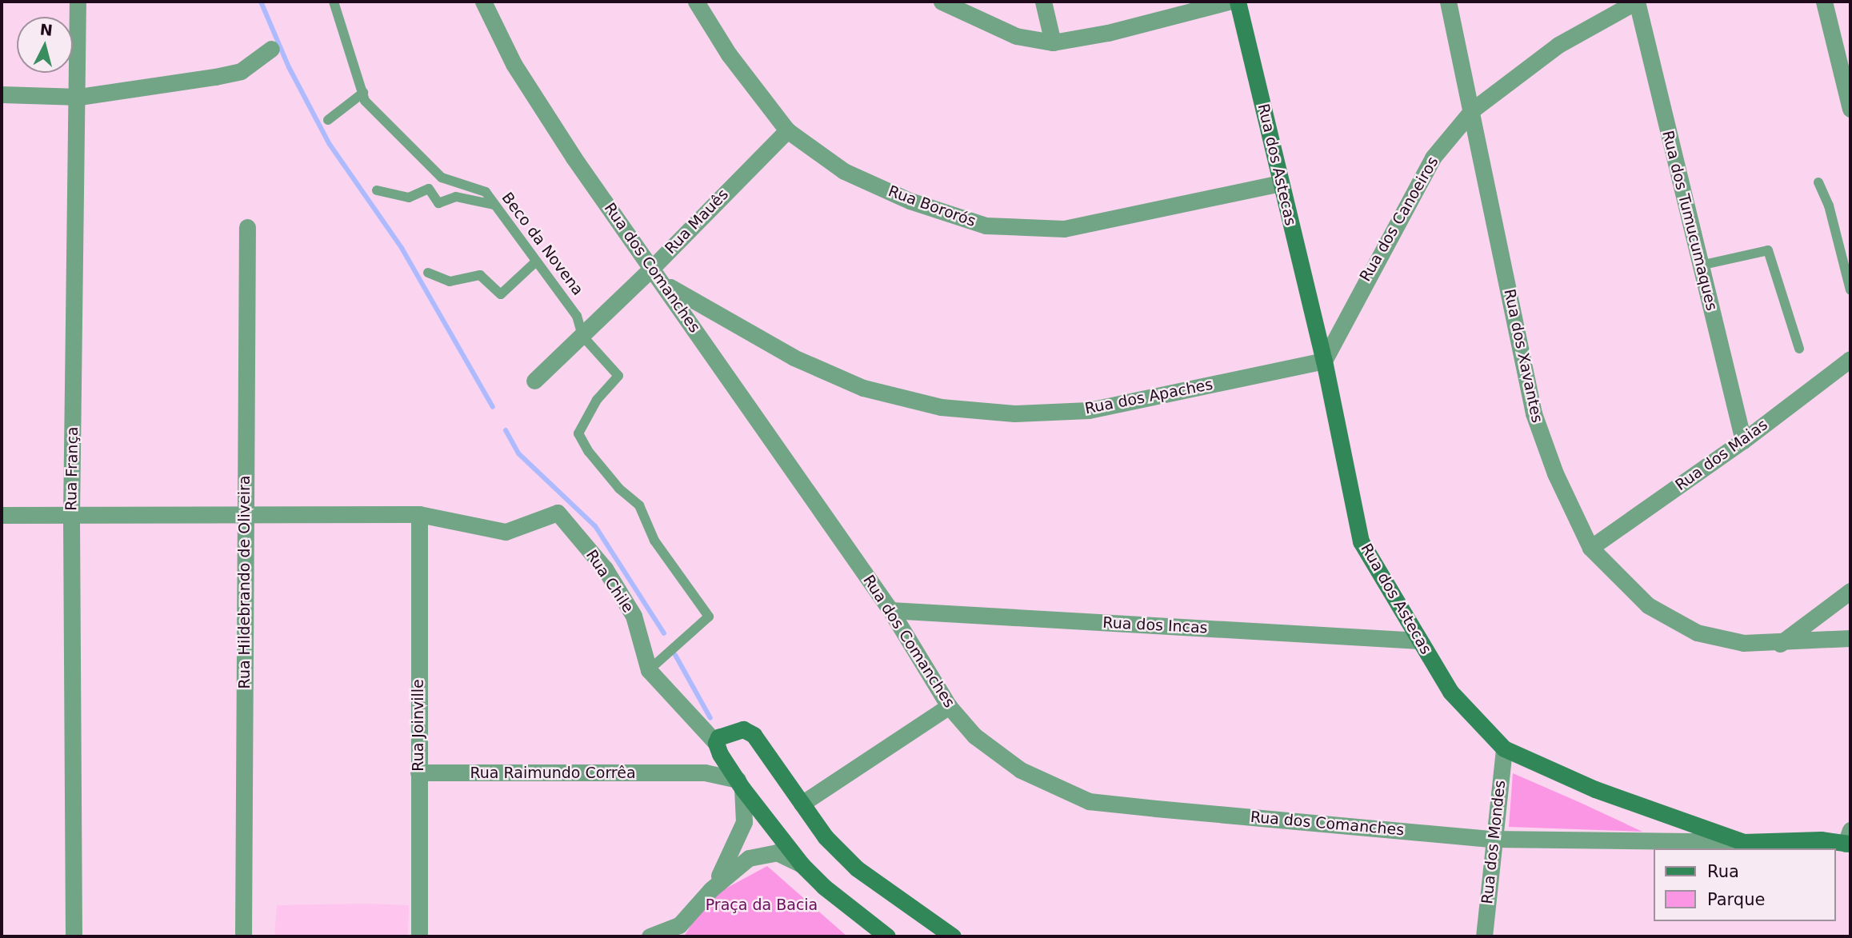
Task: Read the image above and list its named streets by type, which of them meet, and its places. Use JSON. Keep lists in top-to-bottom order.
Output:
{
  "streets": {
    "street": [
      "Rua dos Astecas",
      "Rua Bororós",
      "Rua dos Canoeiros",
      "Rua dos Tumucumaques",
      "Rua Mauês",
      "Rua dos Comanches",
      "Rua dos Xavantes",
      "Rua dos Apaches",
      "Rua dos Maias",
      "Rua França",
      "Rua Chile",
      "Rua Hildebrando de Oliveira",
      "Rua dos Incas",
      "Rua Joinville",
      "Rua Raimundo Corrêa",
      "Rua dos Mondes"
    ],
    "lane": ["Beco da Novena"]
  },
  "crossings": [
    ["Rua dos Astecas", "Rua Bororós"],
    ["Rua dos Astecas", "Rua dos Canoeiros"],
    ["Rua dos Astecas", "Rua dos Comanches"],
    ["Rua dos Astecas", "Rua dos Apaches"],
    ["Rua dos Astecas", "Rua dos Incas"],
    ["Rua dos Astecas", "Rua dos Mondes"],
    ["Rua Bororós", "Rua Mauês"],
    ["Rua dos Canoeiros", "Rua dos Tumucumaques"],
    ["Rua dos Canoeiros", "Rua dos Xavantes"],
    ["Rua dos Canoeiros", "Rua dos Apaches"],
    ["Rua dos Tumucumaques", "Rua dos Maias"],
    ["Rua Mauês", "Beco da Novena"],
    ["Rua Mauês", "Rua dos Comanches"],
    ["Rua dos Comanches", "Rua dos Apaches"],
    ["Rua dos Comanches", "Rua dos Incas"],
    ["Rua dos Comanches", "Rua dos Mondes"],
    ["Rua dos Xavantes", "Rua dos Maias"],
    ["Rua Chile", "Rua Joinville"],
    ["Rua Chile", "Rua Raimundo Corrêa"],
    ["Rua Joinville", "Rua Raimundo Corrêa"]
  ],
  "parks": ["Praça da Bacia"],
  "legend": ["Rua", "Parque"],
  "north": "top"
}
